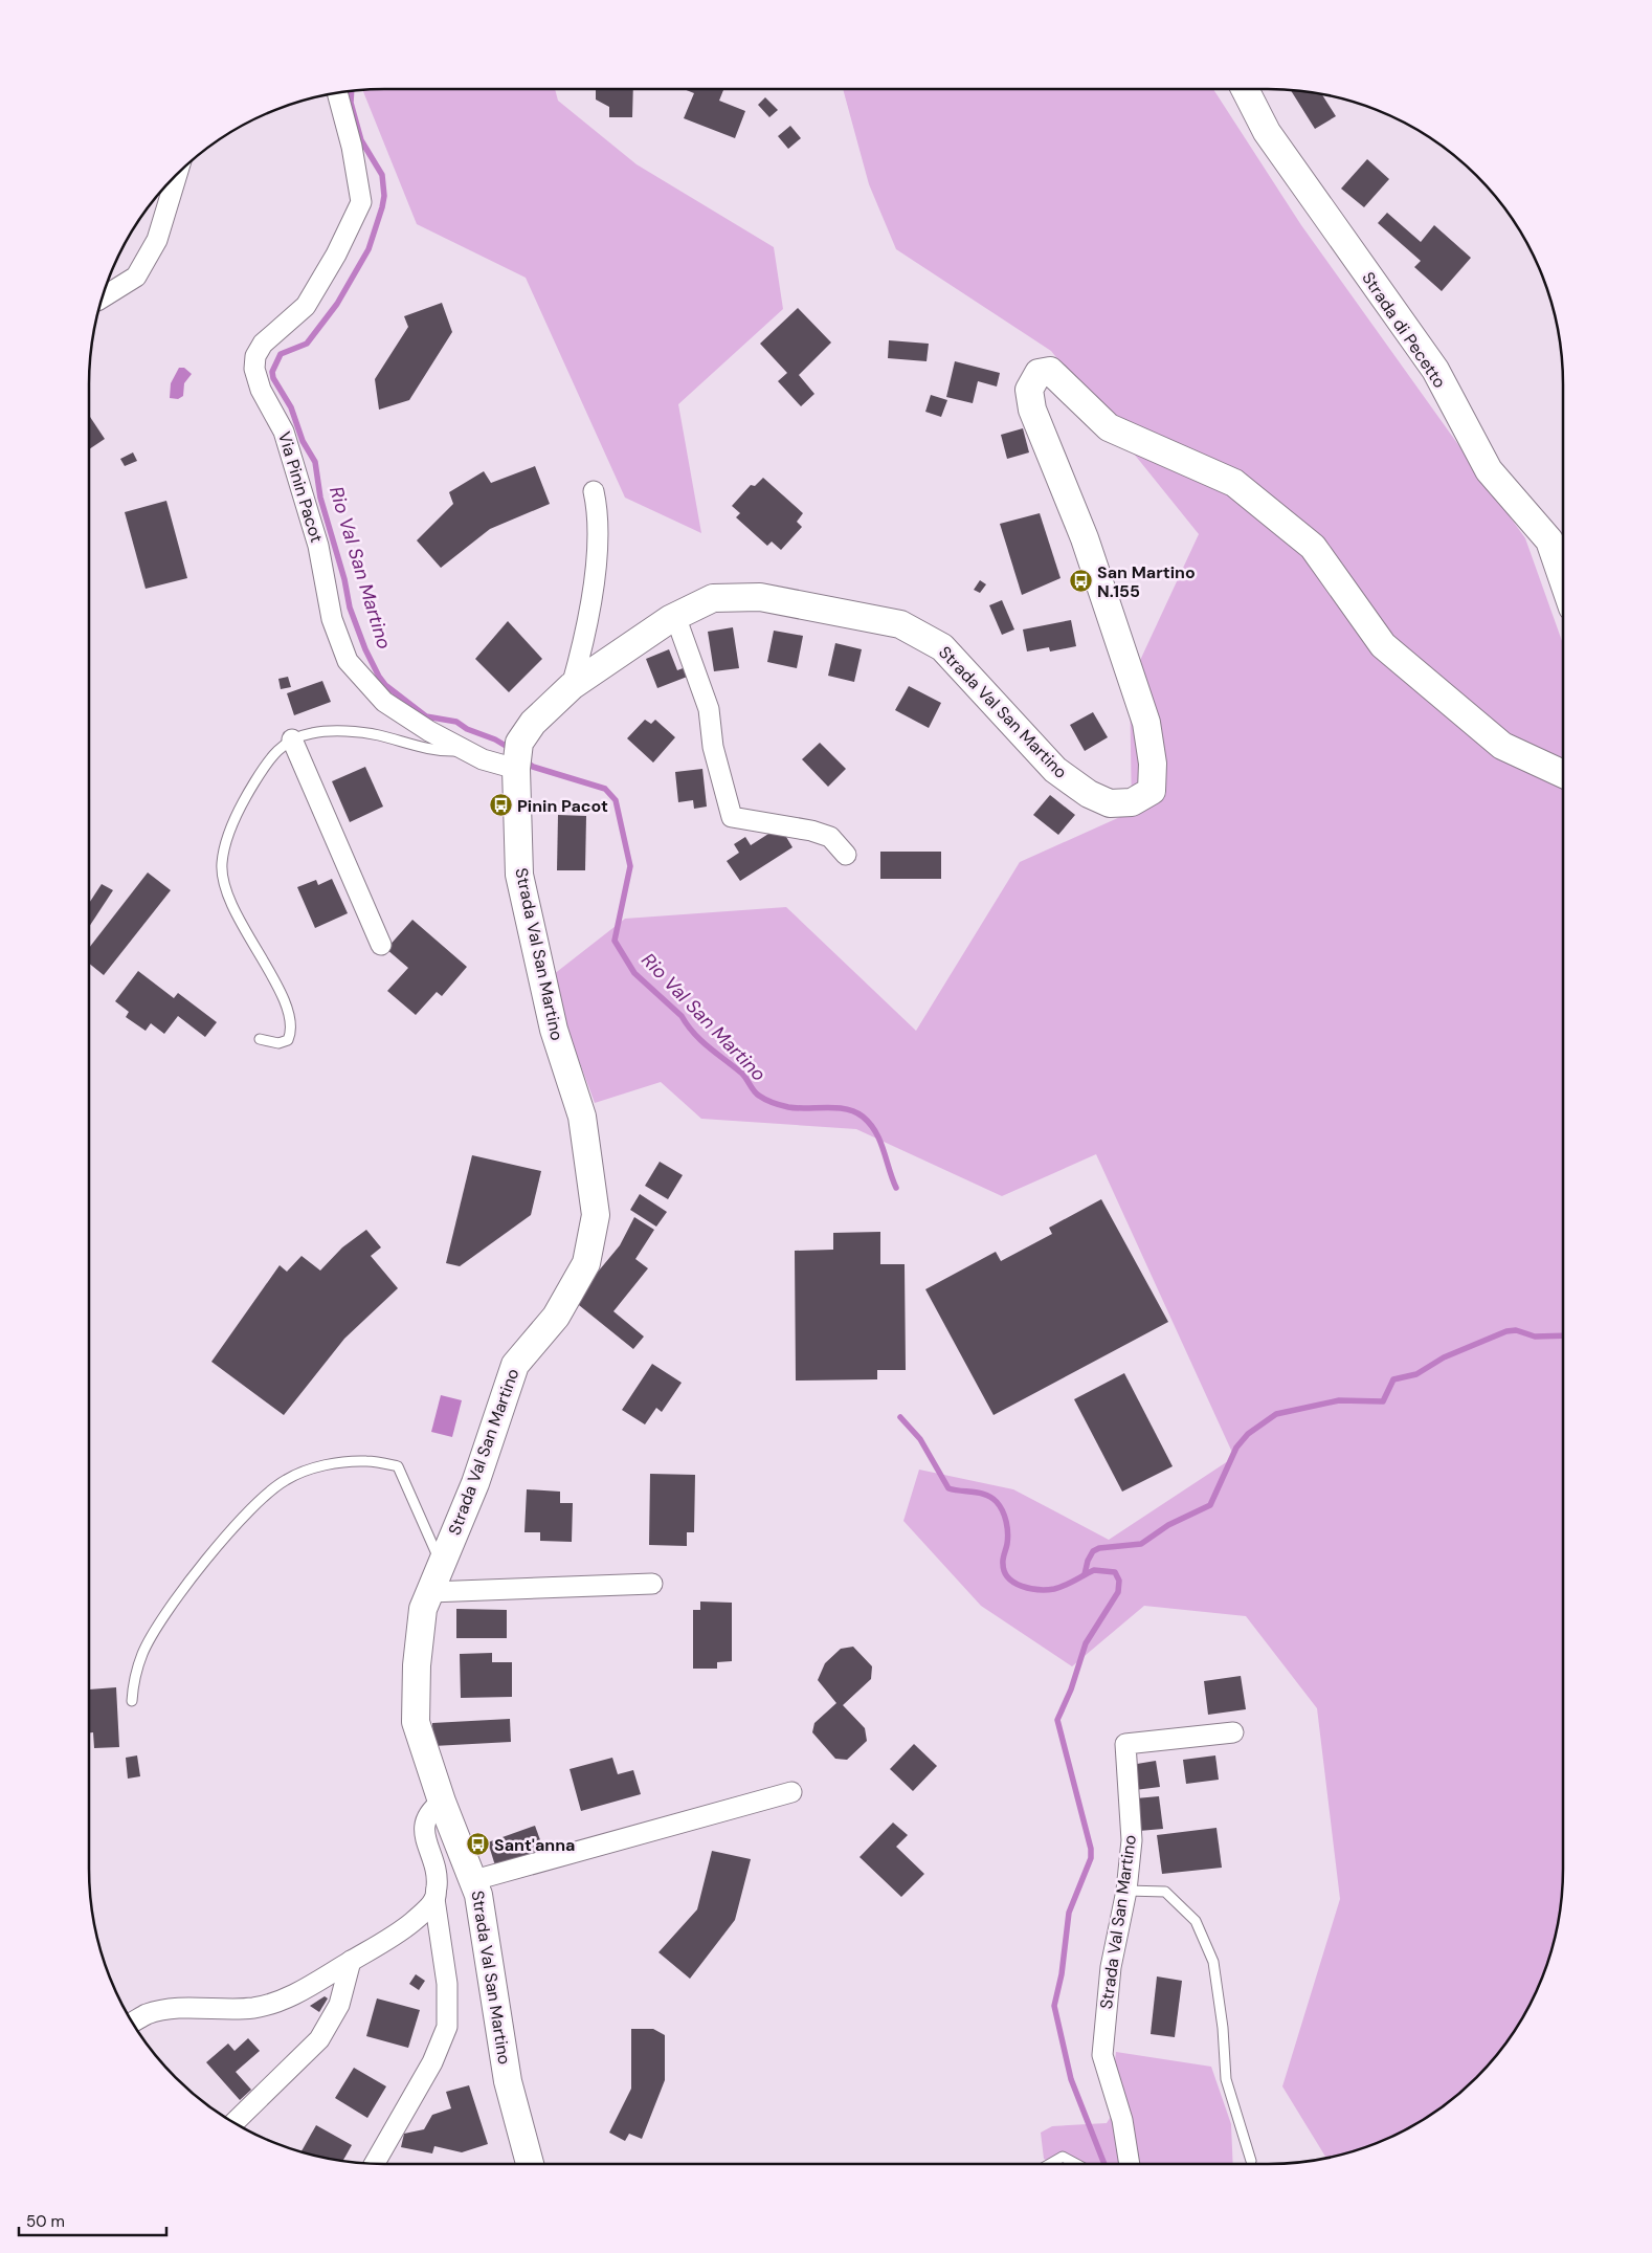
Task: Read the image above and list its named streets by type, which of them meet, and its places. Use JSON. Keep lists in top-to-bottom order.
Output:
{
  "streets": {
    "street": ["Strada di Pecetto", "Via Pinin Pacot", "Strada Val San Martino"]
  },
  "crossings": [
    ["Via Pinin Pacot", "Strada Val San Martino"]
  ],
  "water": ["Rio Val San Martino"],
  "places": {
    "bus stop": ["San Martino N.155", "Pinin Pacot", "Sant'anna"]
  },
  "scale_bar": "50 m"
}
